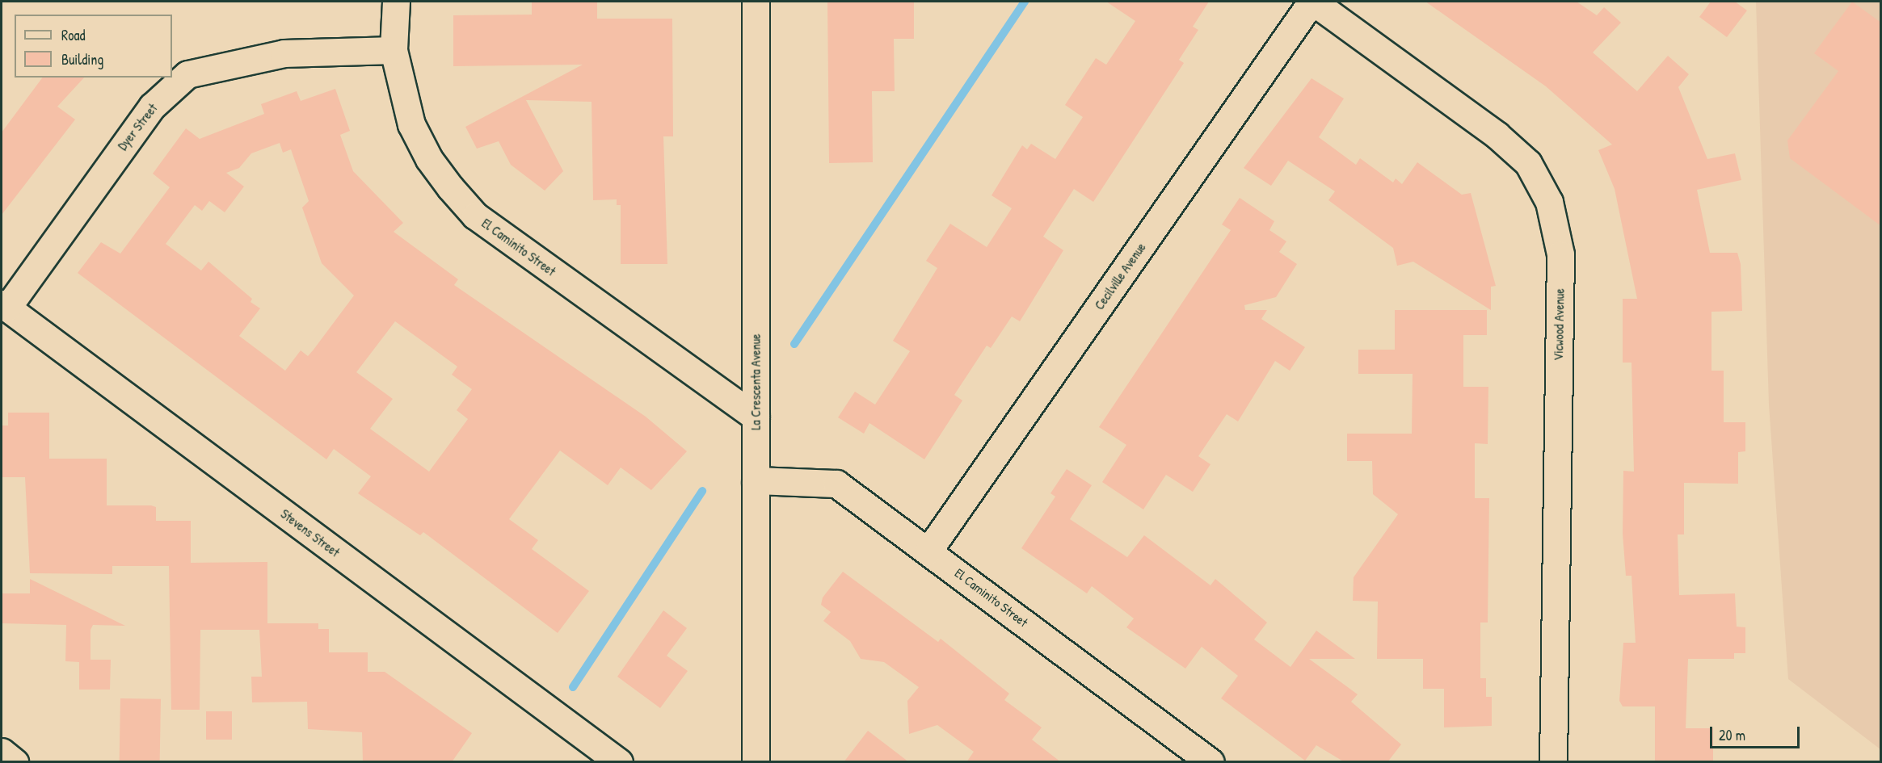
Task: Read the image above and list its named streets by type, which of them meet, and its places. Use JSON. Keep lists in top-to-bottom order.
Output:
{
  "streets": {
    "street": [
      "Dyer Street",
      "El Caminito Street",
      "Cecilville Avenue",
      "Vicwood Avenue",
      "La Crescenta Avenue",
      "Stevens Street"
    ]
  },
  "crossings": [
    ["Dyer Street", "El Caminito Street"],
    ["Dyer Street", "Stevens Street"],
    ["El Caminito Street", "Cecilville Avenue"],
    ["El Caminito Street", "La Crescenta Avenue"],
    ["Cecilville Avenue", "Vicwood Avenue"]
  ],
  "legend": ["Road", "Building"],
  "scale_bar": "20 m"
}
